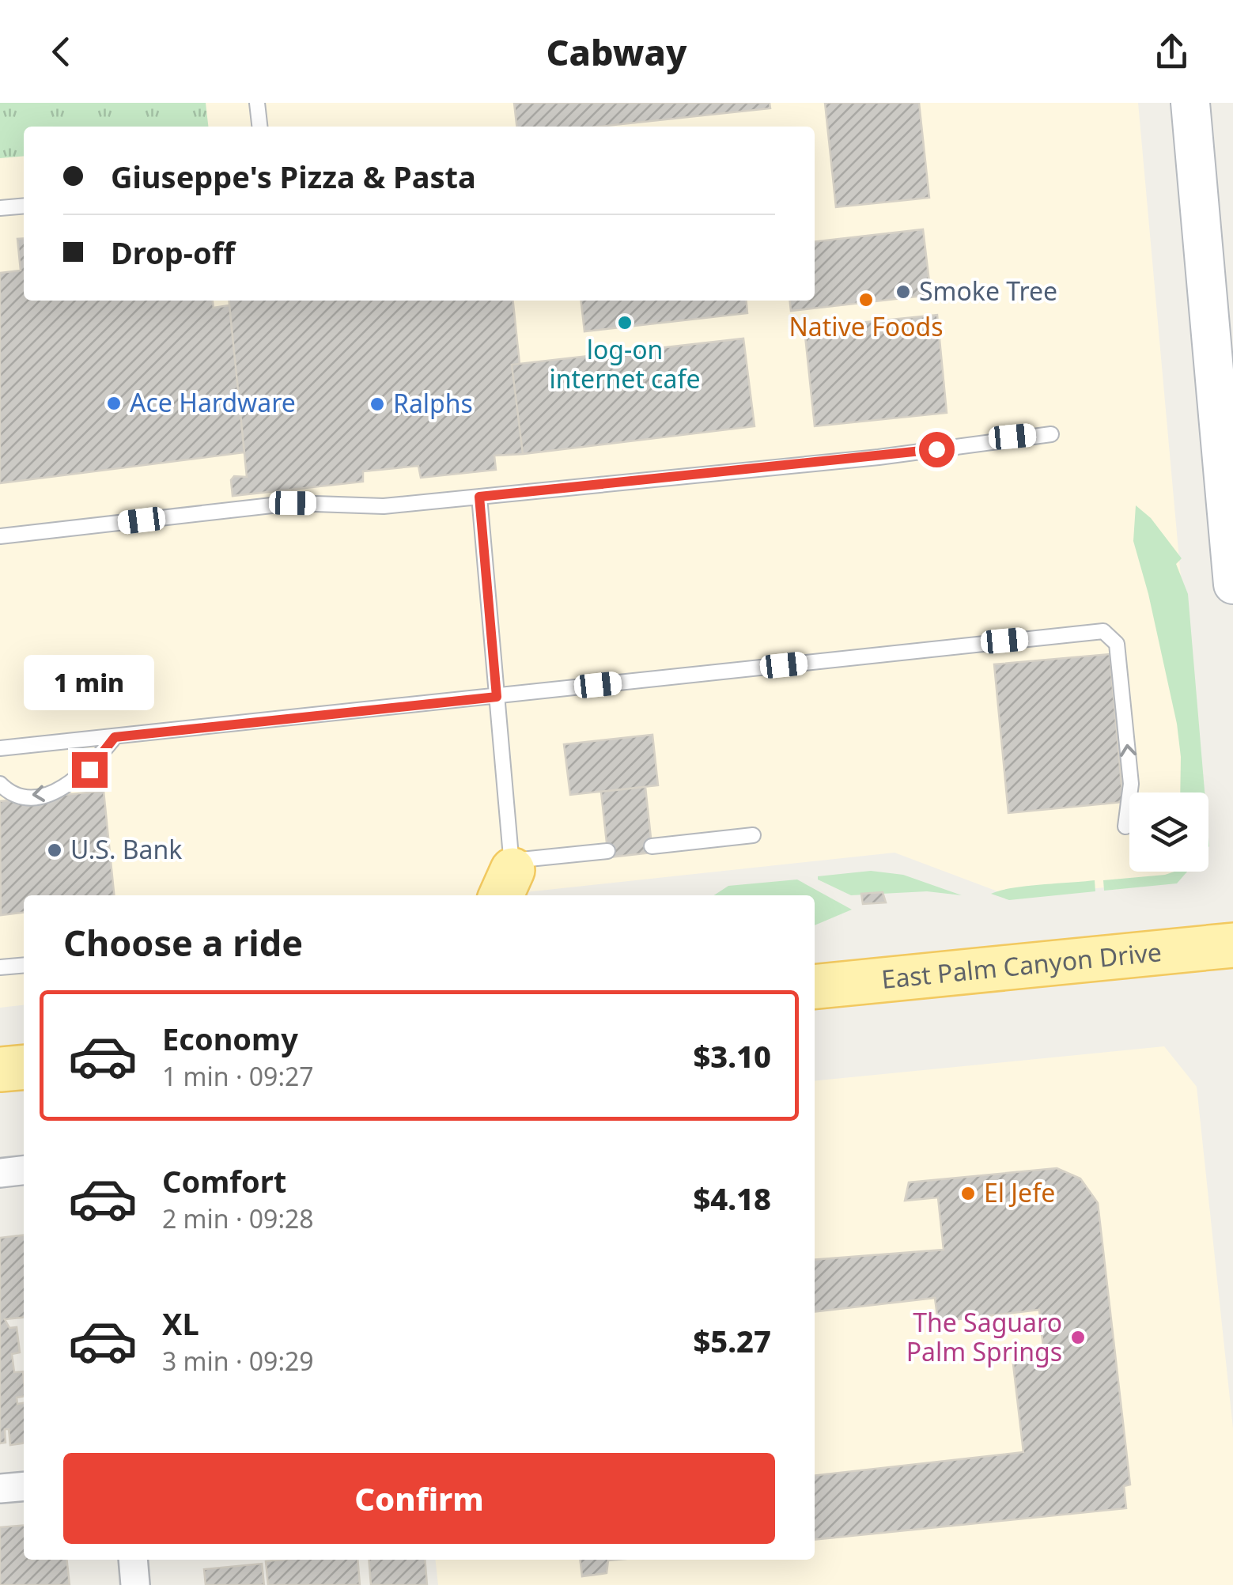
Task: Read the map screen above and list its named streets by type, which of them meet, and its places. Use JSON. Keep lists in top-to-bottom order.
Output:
{
  "streets": {
    "main road": ["East Palm Canyon Drive"]
  },
  "places": [
    "Smoke Tree",
    "Native Foods",
    "log-on internet cafe",
    "Ace Hardware",
    "Ralphs",
    "U.S. Bank",
    "El Jefe",
    "The Saguaro Palm Springs"
  ],
  "page": {
    "header": "Cabway",
    "banner": ["Giuseppe's Pizza & Pasta", "Drop-off"],
    "bubble": "1 min",
    "heading": "Choose a ride",
    "list": [
      {
        "name": "Economy",
        "note": "1 min · 09:27",
        "value": "$3.10"
      },
      {
        "name": "Comfort",
        "note": "2 min · 09:28",
        "value": "$4.18"
      },
      {
        "name": "XL",
        "note": "3 min · 09:29",
        "value": "$5.27"
      }
    ],
    "buttons": "Confirm"
  }
}
